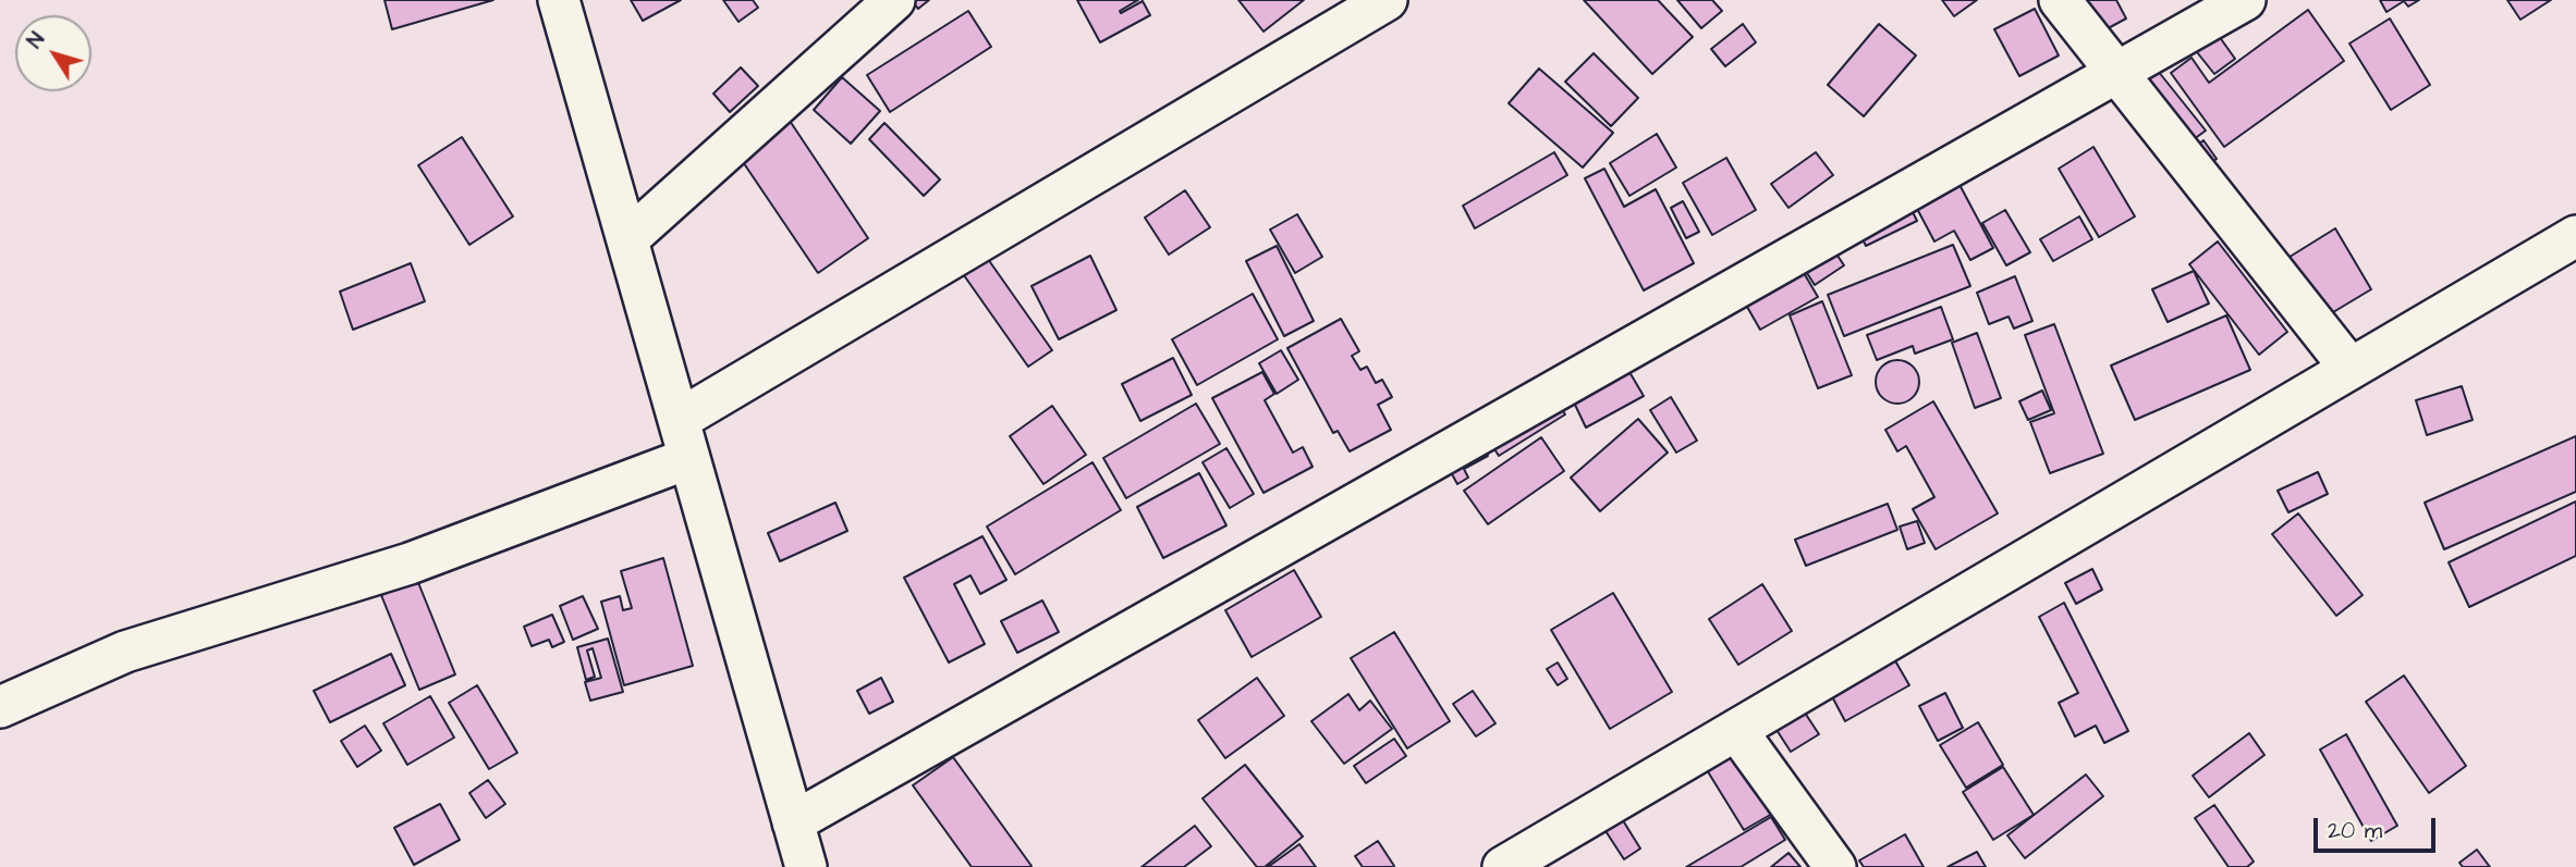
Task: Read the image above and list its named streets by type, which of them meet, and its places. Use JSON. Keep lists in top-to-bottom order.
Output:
{
  "scale_bar": "20 m",
  "north": "top left"
}
